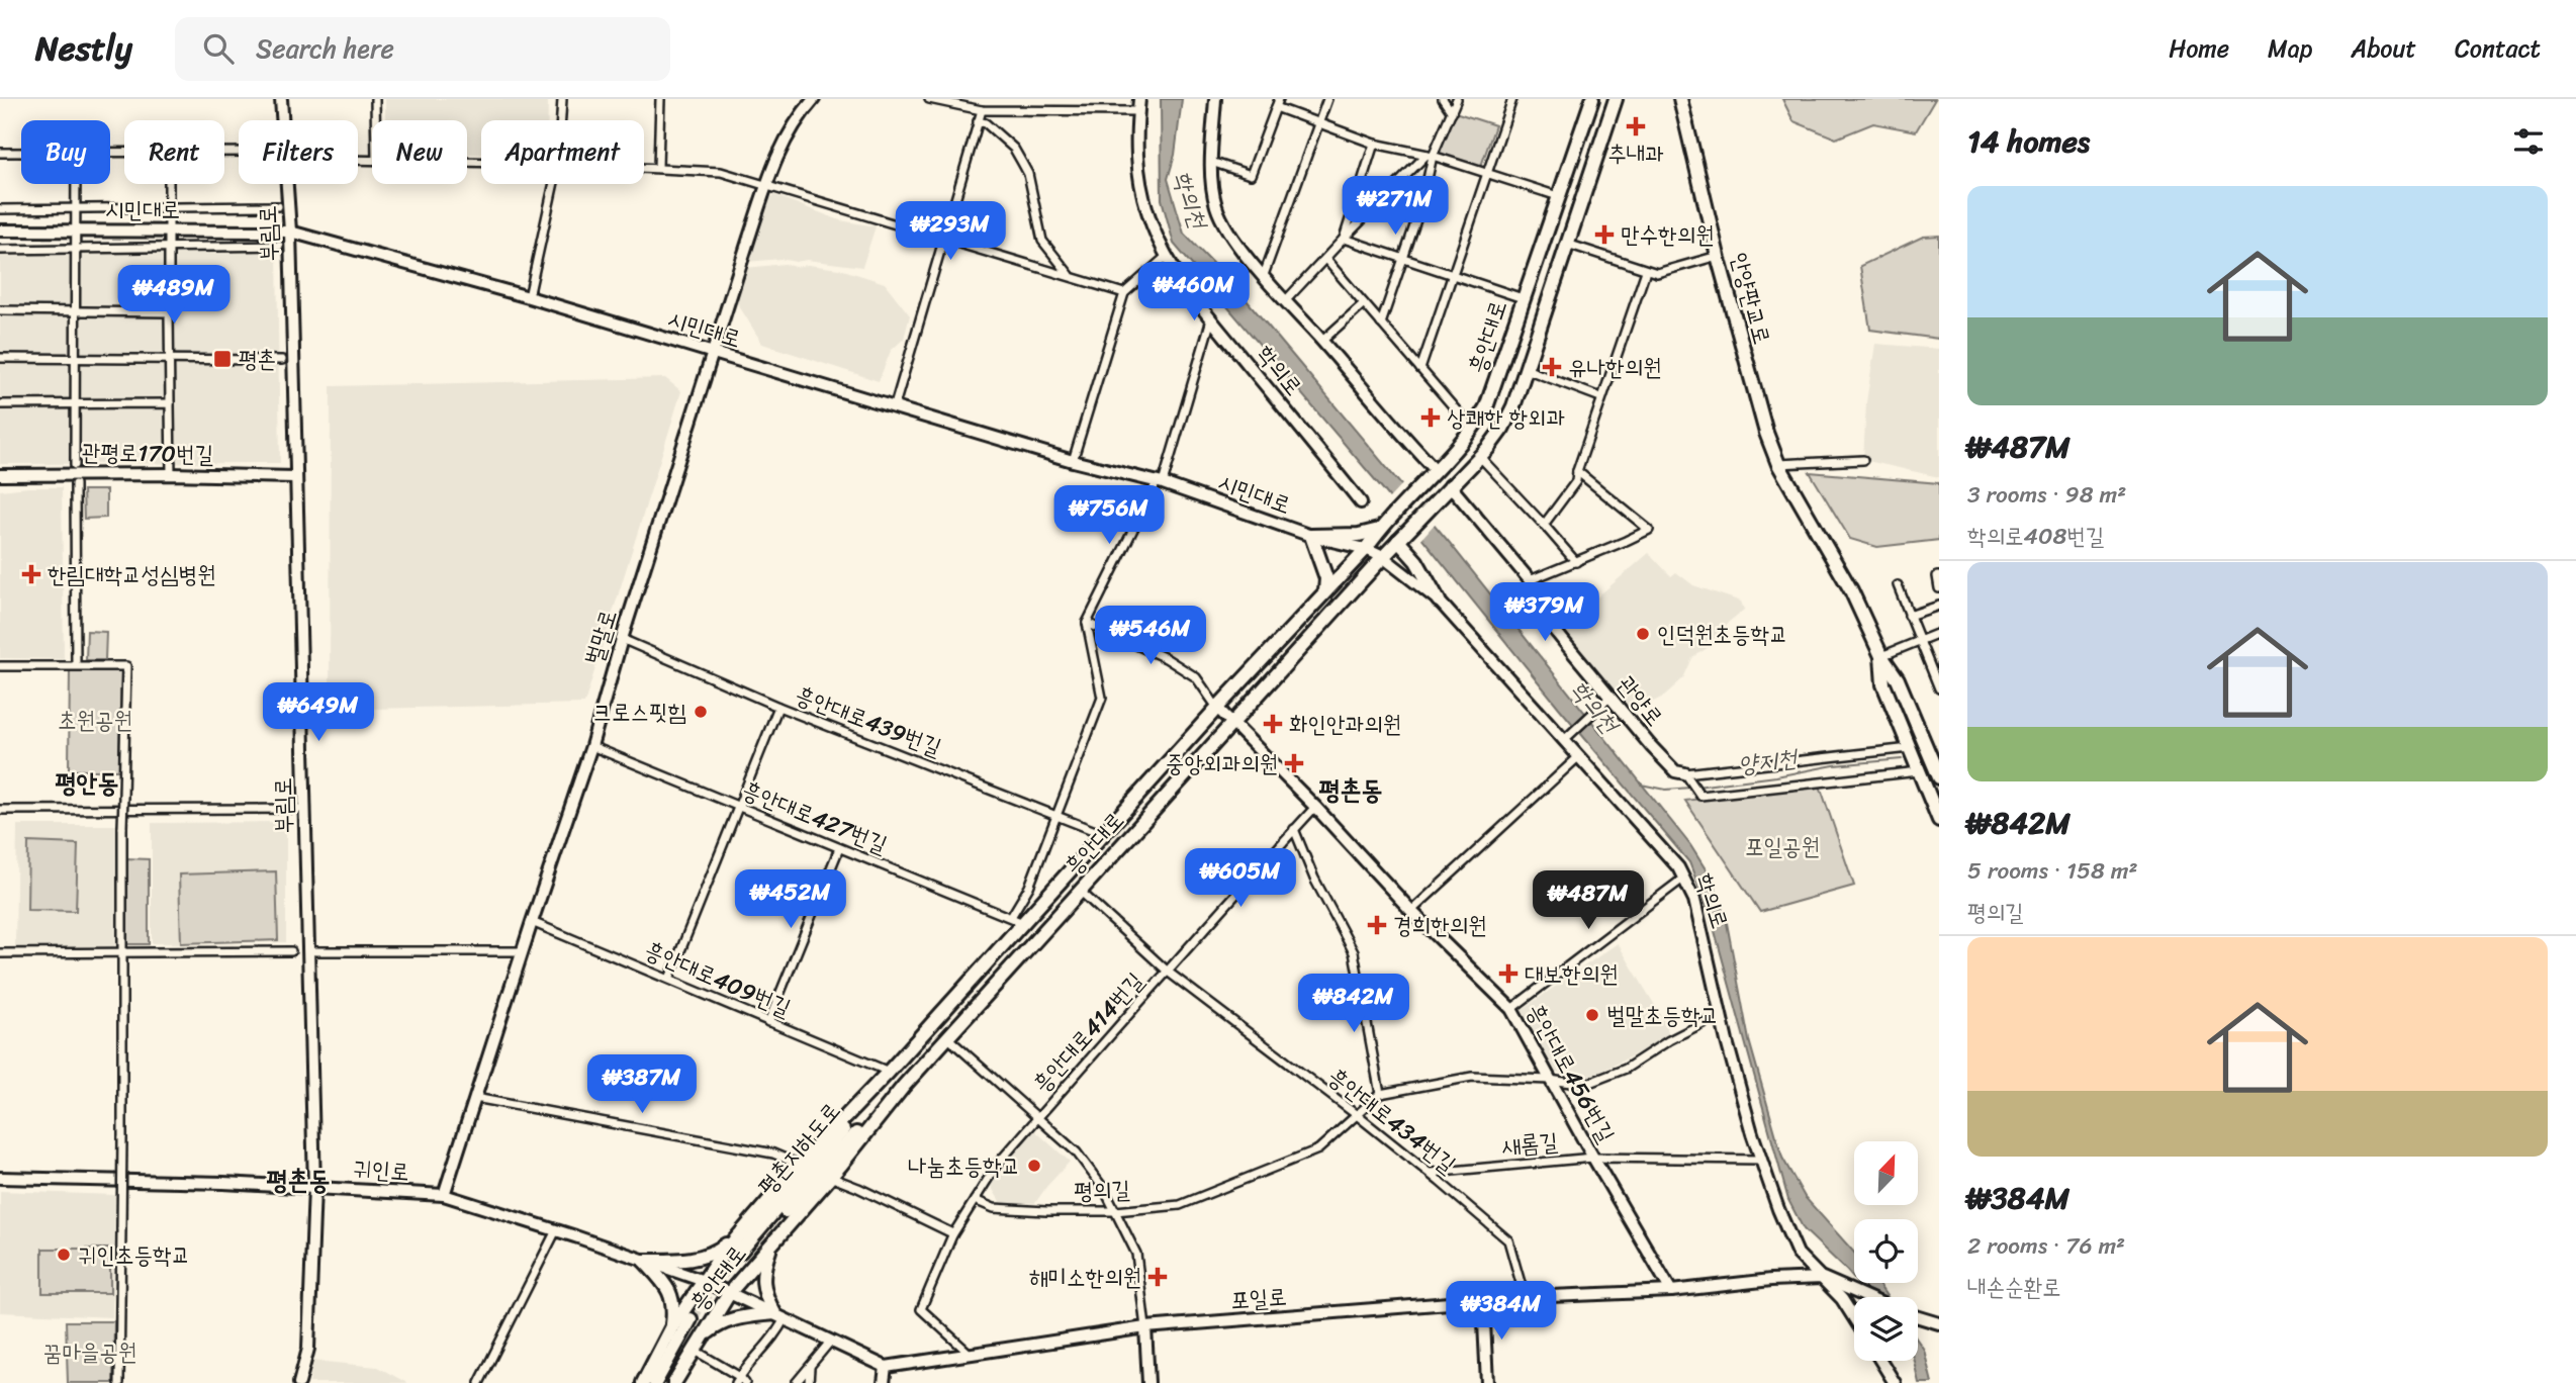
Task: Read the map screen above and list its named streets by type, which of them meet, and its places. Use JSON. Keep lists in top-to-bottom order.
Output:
{
  "streets": {
    "main road": ["안양판교로", "흥안대로", "평촌지하도로"],
    "street": [
      "시민대로",
      "부림로",
      "학의로",
      "관평로170번길",
      "벌말로",
      "관양로",
      "흥안대로439번길",
      "흥안대로427번길",
      "흥안대로409번길",
      "흥안대로414번길",
      "흥안대로456번길",
      "흥안대로434번길",
      "새롬길",
      "귀인로",
      "평의길",
      "포일로"
    ]
  },
  "crossings": [
    ["시민대로", "부림로"],
    ["시민대로", "흥안대로"],
    ["시민대로", "학의로"],
    ["시민대로", "벌말로"],
    ["부림로", "관평로170번길"],
    ["부림로", "귀인로"],
    ["흥안대로", "학의로"],
    ["흥안대로", "관양로"],
    ["흥안대로", "흥안대로439번길"],
    ["흥안대로", "흥안대로427번길"],
    ["흥안대로", "흥안대로409번길"],
    ["흥안대로", "흥안대로414번길"],
    ["흥안대로", "흥안대로456번길"],
    ["흥안대로", "흥안대로434번길"],
    ["흥안대로", "평촌지하도로"],
    ["흥안대로", "귀인로"],
    ["학의로", "새롬길"],
    ["학의로", "포일로"],
    ["벌말로", "흥안대로439번길"],
    ["벌말로", "흥안대로427번길"],
    ["벌말로", "흥안대로409번길"],
    ["벌말로", "귀인로"],
    ["흥안대로409번길", "평촌지하도로"],
    ["흥안대로414번길", "흥안대로434번길"],
    ["흥안대로414번길", "평의길"],
    ["흥안대로414번길", "포일로"],
    ["흥안대로456번길", "새롬길"],
    ["흥안대로456번길", "포일로"],
    ["흥안대로434번길", "새롬길"],
    ["흥안대로434번길", "평의길"],
    ["흥안대로434번길", "포일로"]
  ],
  "districts": ["평안동", "평촌동", "평촌동"],
  "water": ["학의천", "양지천"],
  "parks": ["초원공원", "포일공원", "꿈마을공원"],
  "places": {
    "health": [
      "추내과",
      "만수한의원",
      "유나한의원",
      "상쾌한 항외과",
      "한림대학교성심병원",
      "화인안과의원",
      "중앙외과의원",
      "경희한의원",
      "대보한의원",
      "해미소한의원"
    ],
    "transit": ["평촌"],
    "other": [
      "인덕원초등학교",
      "크로스핏힘",
      "벌말초등학교",
      "나눔초등학교",
      "귀인초등학교"
    ]
  },
  "north": "top right",
  "page": {
    "header": "Nestly",
    "search": "Search here",
    "nav": [
      "Home",
      "Map",
      "About",
      "Contact"
    ],
    "heading": "14 homes",
    "chip": [
      "Buy",
      "Rent",
      "Filters",
      "New",
      "Apartment"
    ],
    "price": [
      "₩271M",
      "₩293M",
      "₩460M",
      "₩489M",
      "₩756M",
      "₩379M",
      "₩546M",
      "₩649M",
      "₩605M",
      "₩452M",
      "₩487M",
      "₩842M",
      "₩387M",
      "₩384M"
    ],
    "list": [
      {
        "name": "₩487M",
        "note": "3 rooms · 98 m² · 학의로408번길"
      },
      {
        "name": "₩842M",
        "note": "5 rooms · 158 m² · 평의길"
      },
      {
        "name": "₩384M",
        "note": "2 rooms · 76 m² · 내손순환로"
      }
    ]
  }
}
